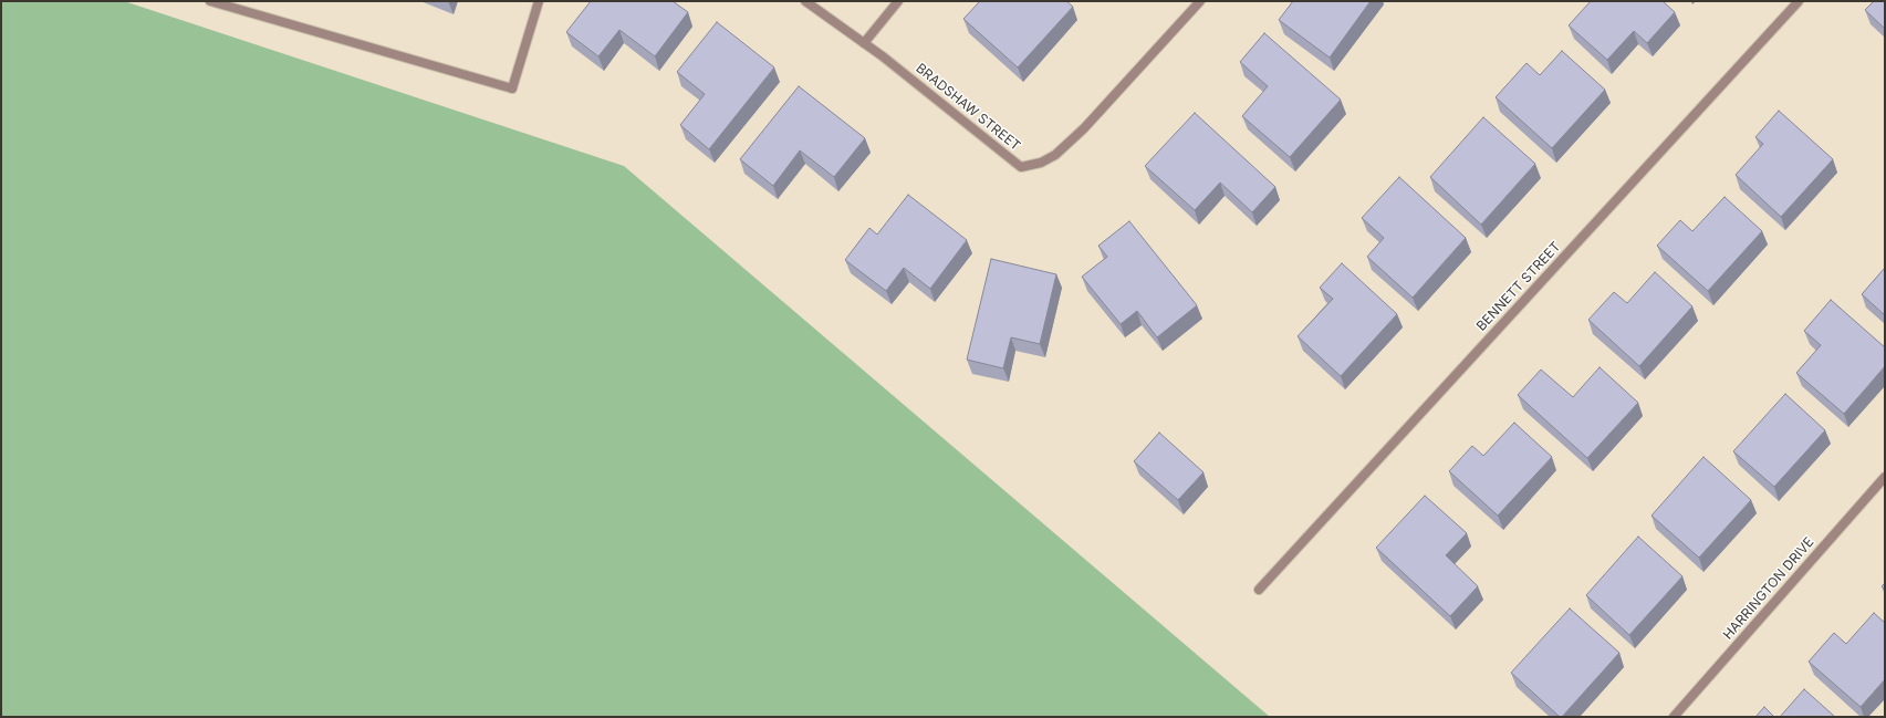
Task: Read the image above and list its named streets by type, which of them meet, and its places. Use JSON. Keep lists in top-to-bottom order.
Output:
{
  "streets": {
    "street": ["BRADSHAW STREET", "BENNETT STREET", "HARRINGTON DRIVE"]
  }
}
